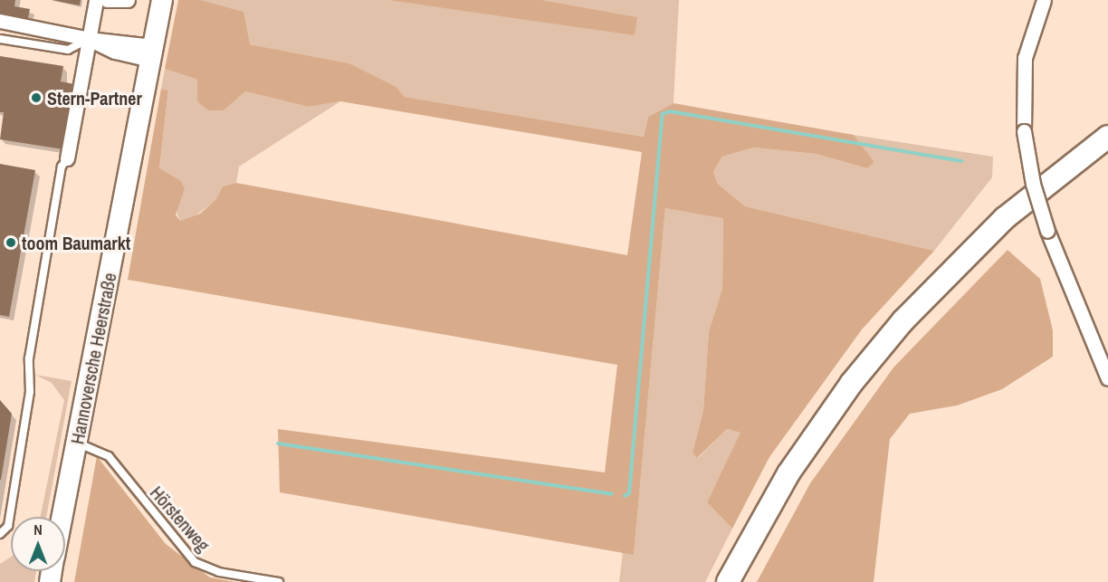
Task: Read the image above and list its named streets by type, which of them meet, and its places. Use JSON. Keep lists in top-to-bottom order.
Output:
{
  "streets": {
    "main road": ["Hannoversche Heerstraße"],
    "lane": ["Hörstenweg"]
  },
  "crossings": [
    ["Hannoversche Heerstraße", "Hörstenweg"]
  ],
  "places": ["Stern-Partner", "toom Baumarkt"],
  "north": "top"
}
